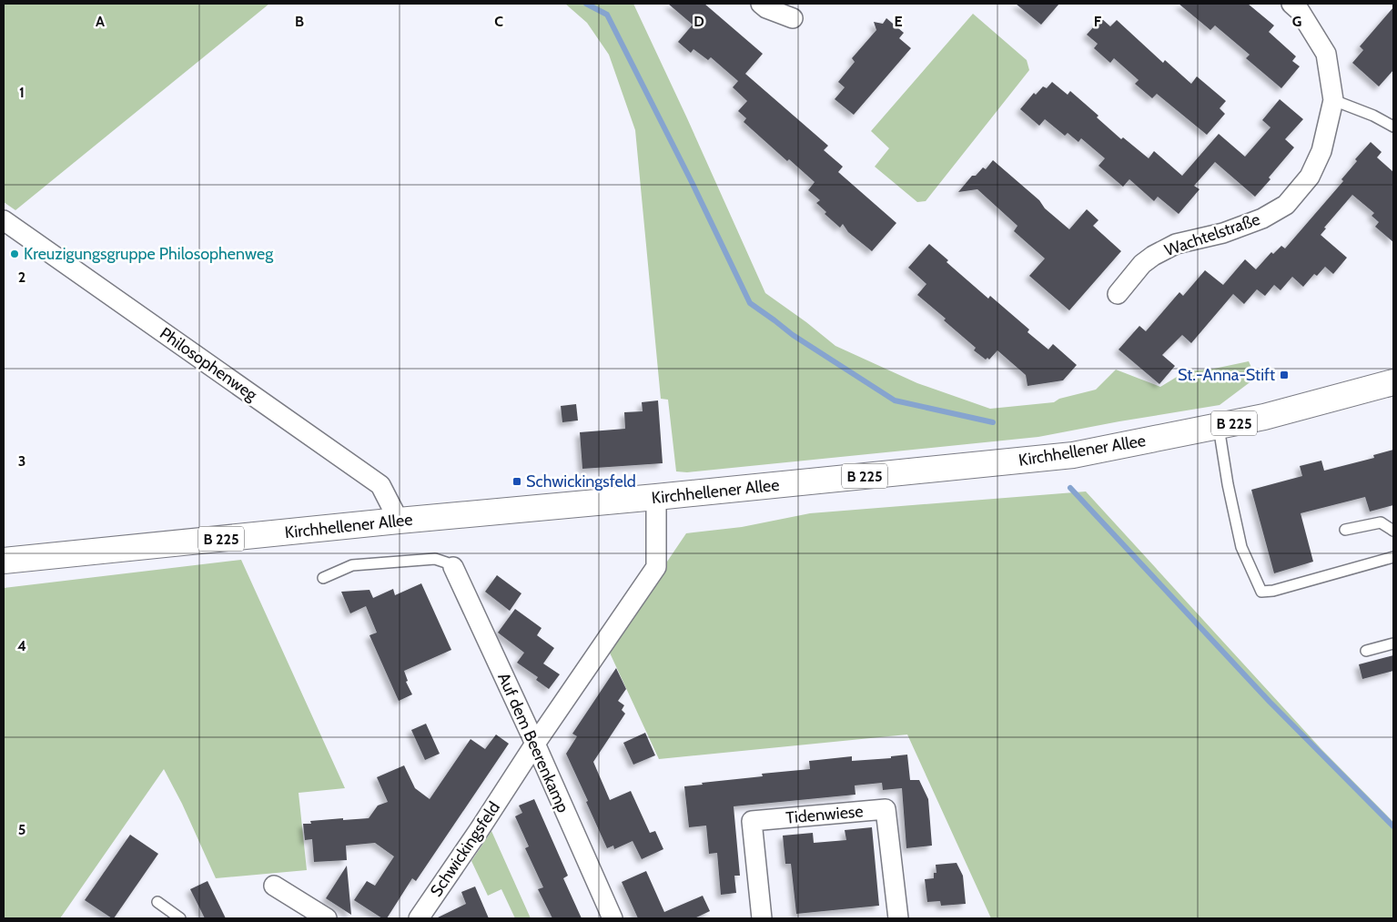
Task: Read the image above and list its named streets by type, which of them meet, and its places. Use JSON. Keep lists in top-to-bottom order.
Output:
{
  "streets": {
    "main road": ["B 225", "Kirchhellener Allee"],
    "street": [
      "Wachtelstraße",
      "Philosophenweg",
      "Auf dem Beerenkamp",
      "Tidenwiese",
      "Schwickingsfeld"
    ]
  },
  "crossings": [
    ["Philosophenweg", "Kirchhellener Allee"],
    ["Kirchhellener Allee", "Schwickingsfeld"],
    ["Auf dem Beerenkamp", "Schwickingsfeld"]
  ],
  "places": {
    "other": ["Kreuzigungsgruppe Philosophenweg"],
    "transit": ["St.-Anna-Stift", "Schwickingsfeld"]
  },
  "grid": {
    "columns": [
      "A",
      "B",
      "C",
      "D",
      "E",
      "F",
      "G"
    ],
    "rows": [
      "1",
      "2",
      "3",
      "4",
      "5"
    ]
  }
}
